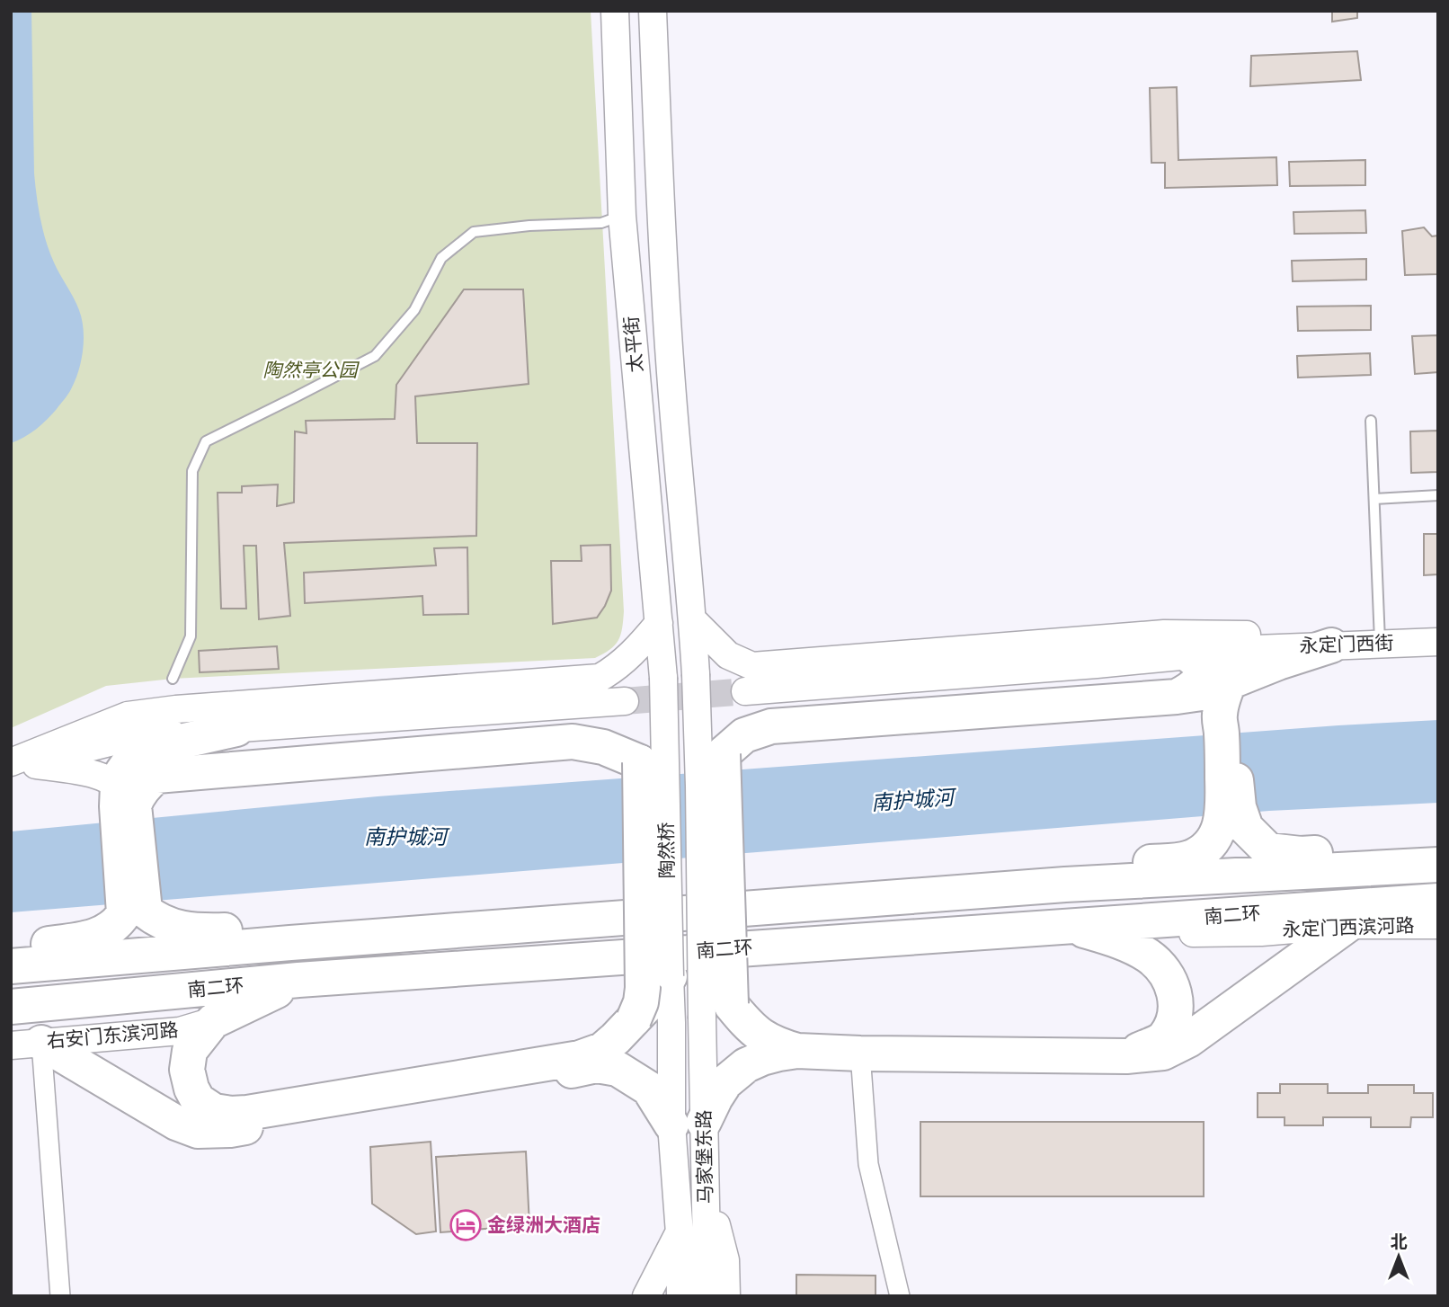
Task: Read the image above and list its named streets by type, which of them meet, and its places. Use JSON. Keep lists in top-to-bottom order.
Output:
{
  "streets": {
    "highway": ["南二环"],
    "main road": [
      "太平街",
      "永定门西街",
      "陶然桥",
      "永定门西滨河路",
      "右安门东滨河路",
      "马家堡东路"
    ]
  },
  "crossings": [
    ["太平街", "永定门西街"],
    ["太平街", "陶然桥"],
    ["陶然桥", "马家堡东路"],
    ["南二环", "永定门西滨河路"]
  ],
  "water": ["南护城河"],
  "parks": ["陶然亭公园"],
  "places": {
    "hotel": ["金绿洲大酒店"]
  },
  "north": "top"
}
